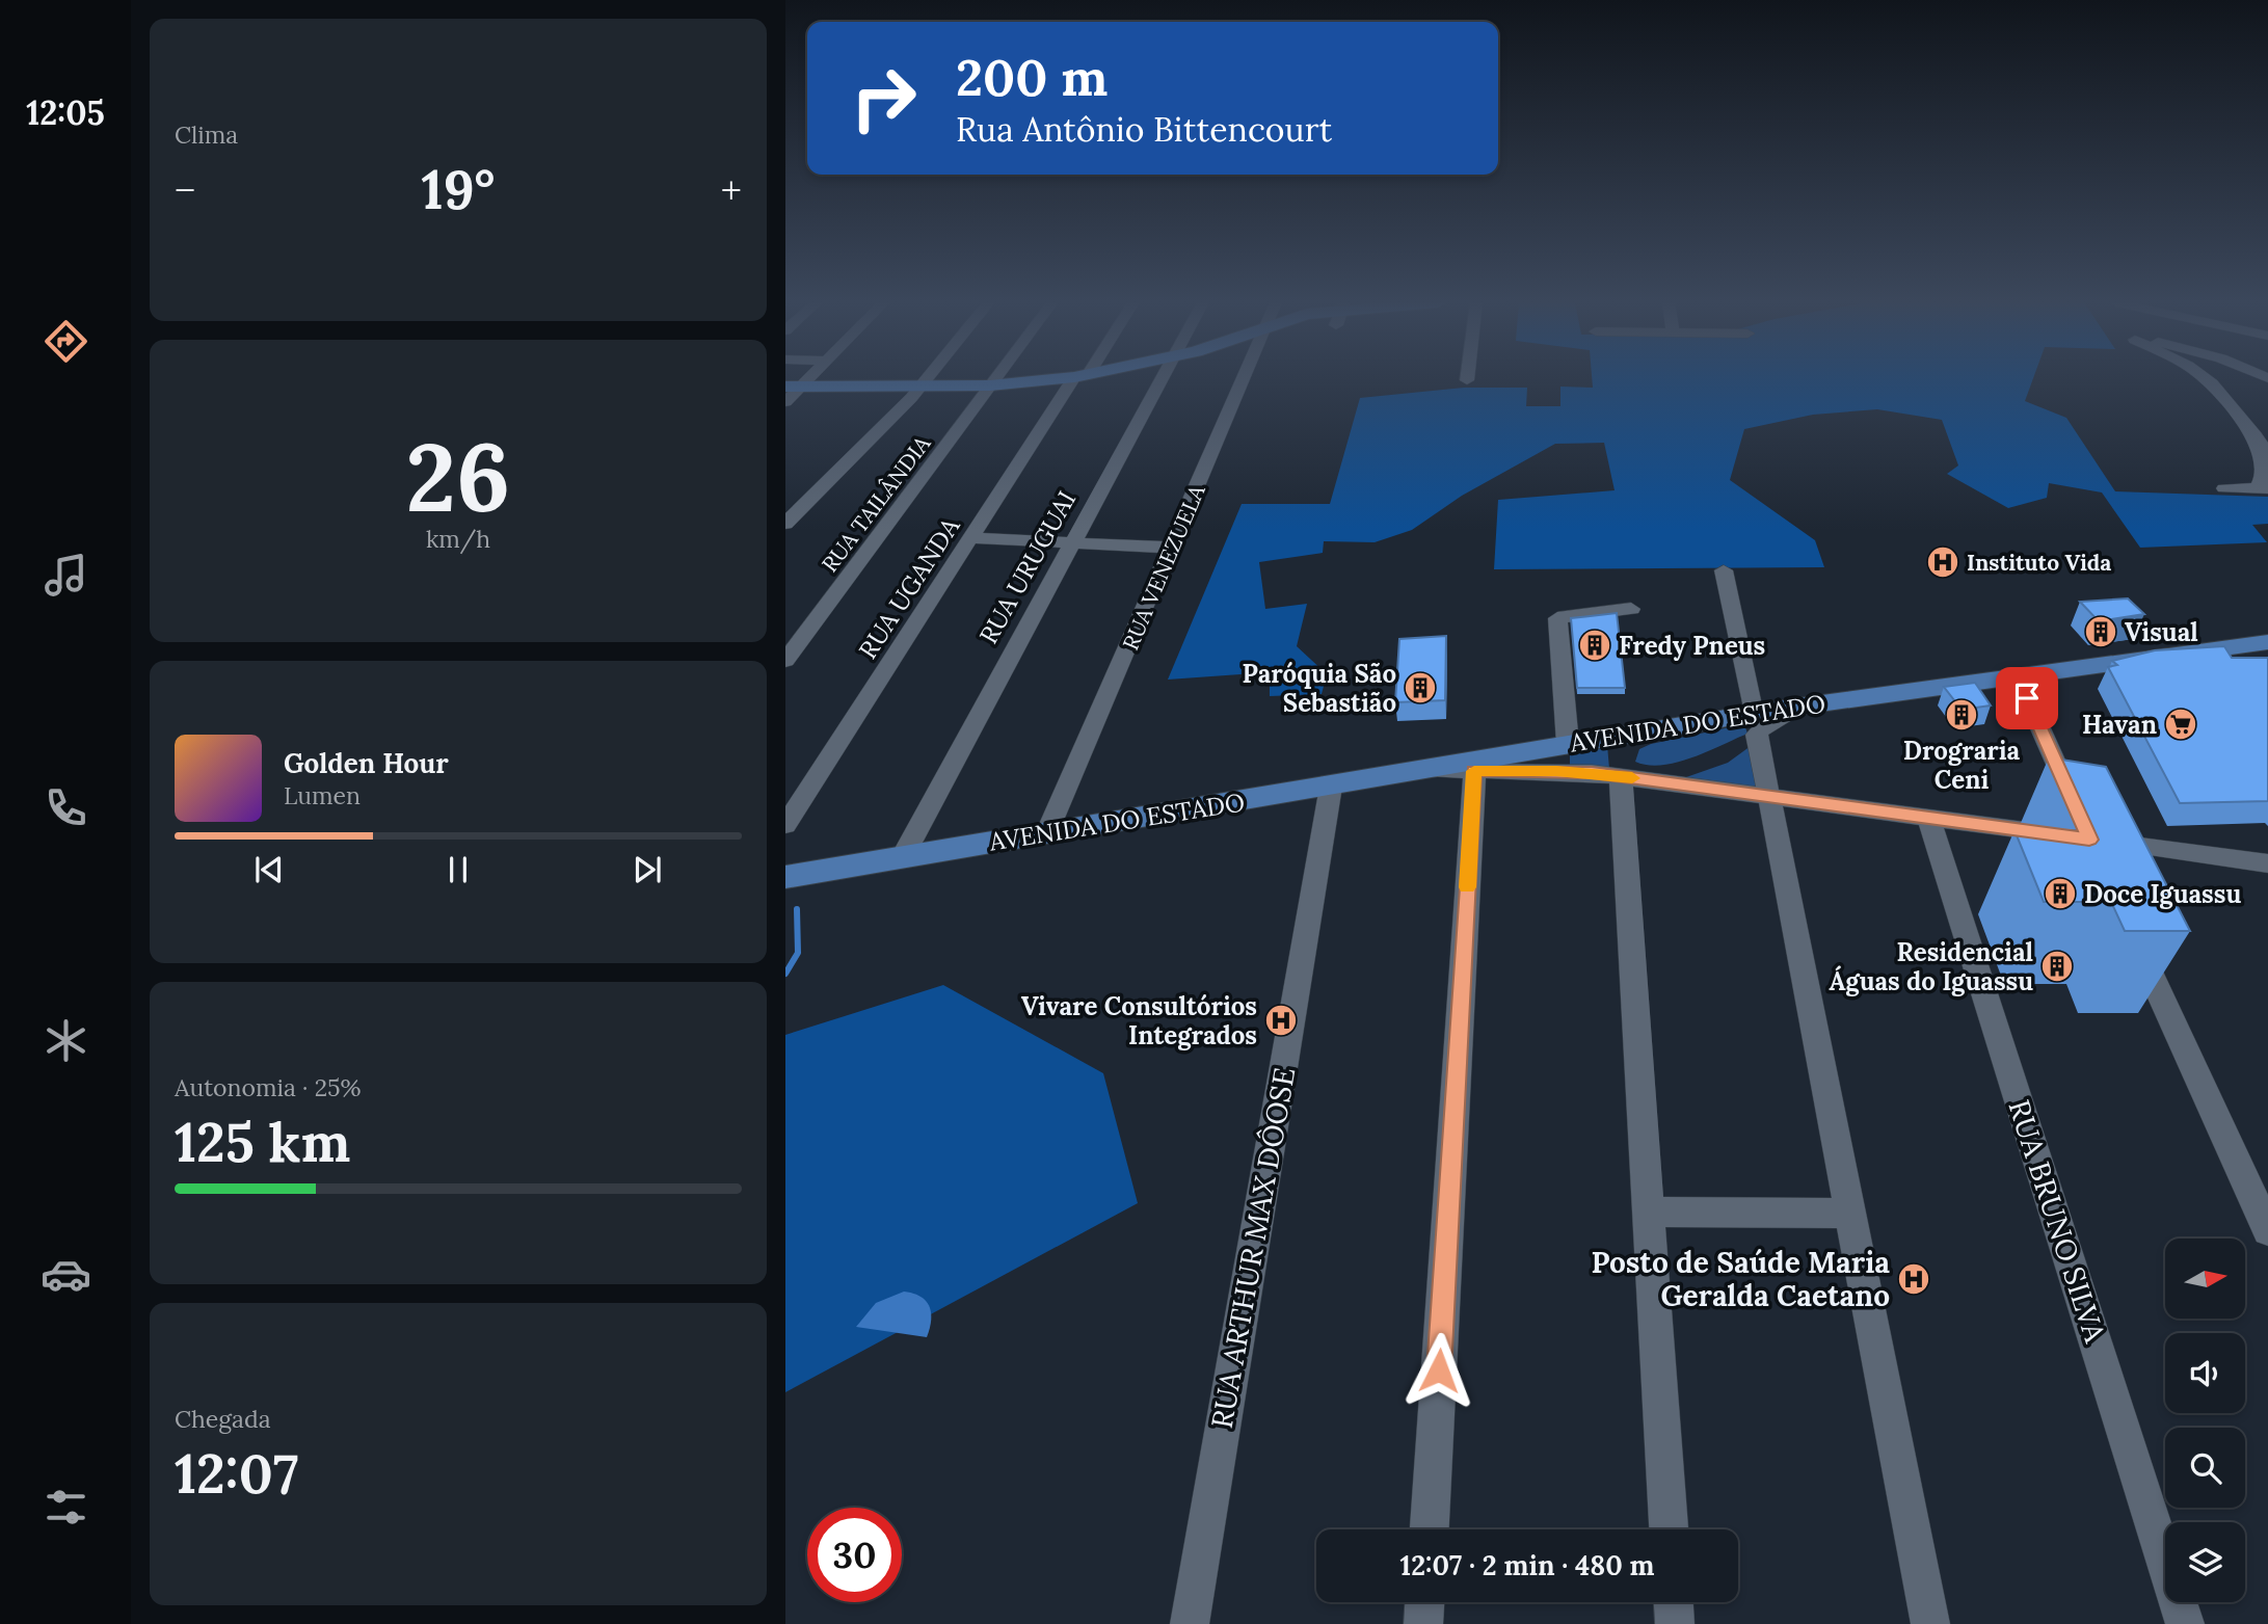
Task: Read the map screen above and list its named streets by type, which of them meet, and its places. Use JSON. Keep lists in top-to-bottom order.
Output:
{
  "streets": {
    "main road": ["AVENIDA DO ESTADO"],
    "street": [
      "RUA TAILÂNDIA",
      "RUA URUGUAI",
      "RUA VENEZUELA",
      "RUA UGANDA",
      "RUA BRUNO SILVA",
      "RUA ARTHUR MAX DÔOSE"
    ]
  },
  "crossings": [
    ["RUA URUGUAI", "AVENIDA DO ESTADO"],
    ["RUA VENEZUELA", "AVENIDA DO ESTADO"],
    ["AVENIDA DO ESTADO", "RUA ARTHUR MAX DÔOSE"]
  ],
  "places": {
    "hospital": ["Instituto Vida", "Vivare Consultórios Integrados", "Posto de Saúde Maria Geralda Caetano"],
    "building": [
      "Visual",
      "Fredy Pneus",
      "Paróquia São Sebastião",
      "Drograria Ceni",
      "Doce Iguassu",
      "Residencial Águas do Iguassu"
    ],
    "supermarket": ["Havan"]
  },
  "north": "right",
  "page": {
    "tabs": "12:05",
    "tile": [
      "Clima",
      ["26", "km/h"],
      ["Autonomia · 25%", "125 km"],
      ["Chegada", "12:07"]
    ],
    "turn": ["200 m", "Rua Antônio Bittencourt"],
    "heat": ["−", "19°", "+"],
    "song": ["Golden Hour", "Lumen"],
    "limit": "30",
    "trip": "12:07 · 2 min · 480 m"
  }
}
